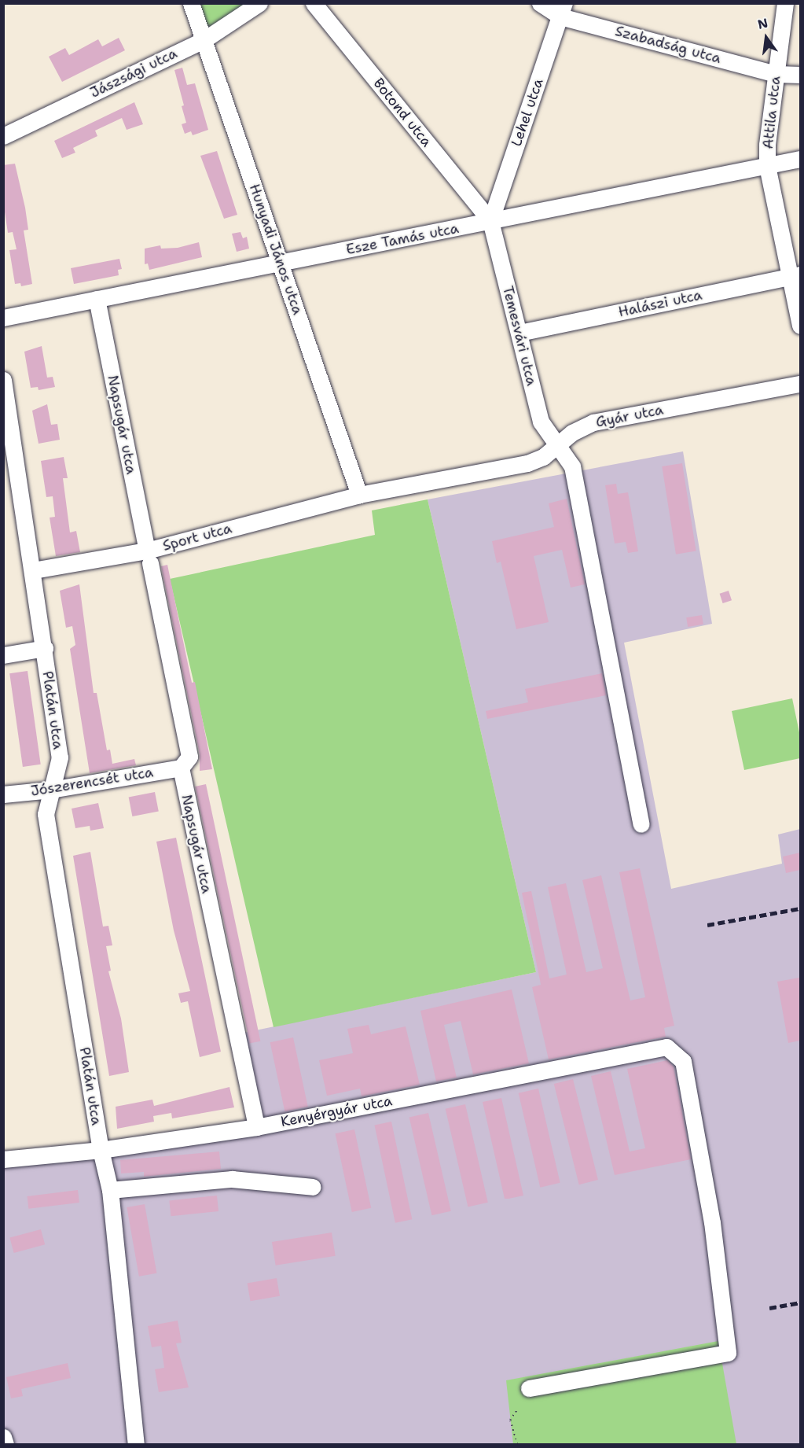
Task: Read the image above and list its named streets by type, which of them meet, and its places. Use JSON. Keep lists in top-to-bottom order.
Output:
{
  "streets": {
    "street": [
      "Szabadság utca",
      "Jászsági utca",
      "Botond utca",
      "Lehel utca",
      "Attila utca",
      "Esze Tamás utca",
      "Hunyadi János utca",
      "Halászi utca",
      "Temesvári utca",
      "Gyár utca",
      "Napsugár utca",
      "Sport utca",
      "Platán utca",
      "Jószerencsét utca",
      "Kenyérgyár utca"
    ]
  },
  "crossings": [
    ["Szabadság utca", "Lehel utca"],
    ["Szabadság utca", "Attila utca"],
    ["Jászsági utca", "Hunyadi János utca"],
    ["Botond utca", "Lehel utca"],
    ["Botond utca", "Esze Tamás utca"],
    ["Botond utca", "Temesvári utca"],
    ["Lehel utca", "Esze Tamás utca"],
    ["Lehel utca", "Temesvári utca"],
    ["Attila utca", "Esze Tamás utca"],
    ["Attila utca", "Halászi utca"],
    ["Esze Tamás utca", "Hunyadi János utca"],
    ["Esze Tamás utca", "Temesvári utca"],
    ["Esze Tamás utca", "Napsugár utca"],
    ["Hunyadi János utca", "Gyár utca"],
    ["Hunyadi János utca", "Sport utca"],
    ["Halászi utca", "Temesvári utca"],
    ["Temesvári utca", "Gyár utca"],
    ["Gyár utca", "Sport utca"],
    ["Napsugár utca", "Sport utca"],
    ["Napsugár utca", "Jószerencsét utca"],
    ["Napsugár utca", "Kenyérgyár utca"],
    ["Sport utca", "Platán utca"],
    ["Platán utca", "Jószerencsét utca"],
    ["Platán utca", "Kenyérgyár utca"]
  ],
  "north": "top"
}
